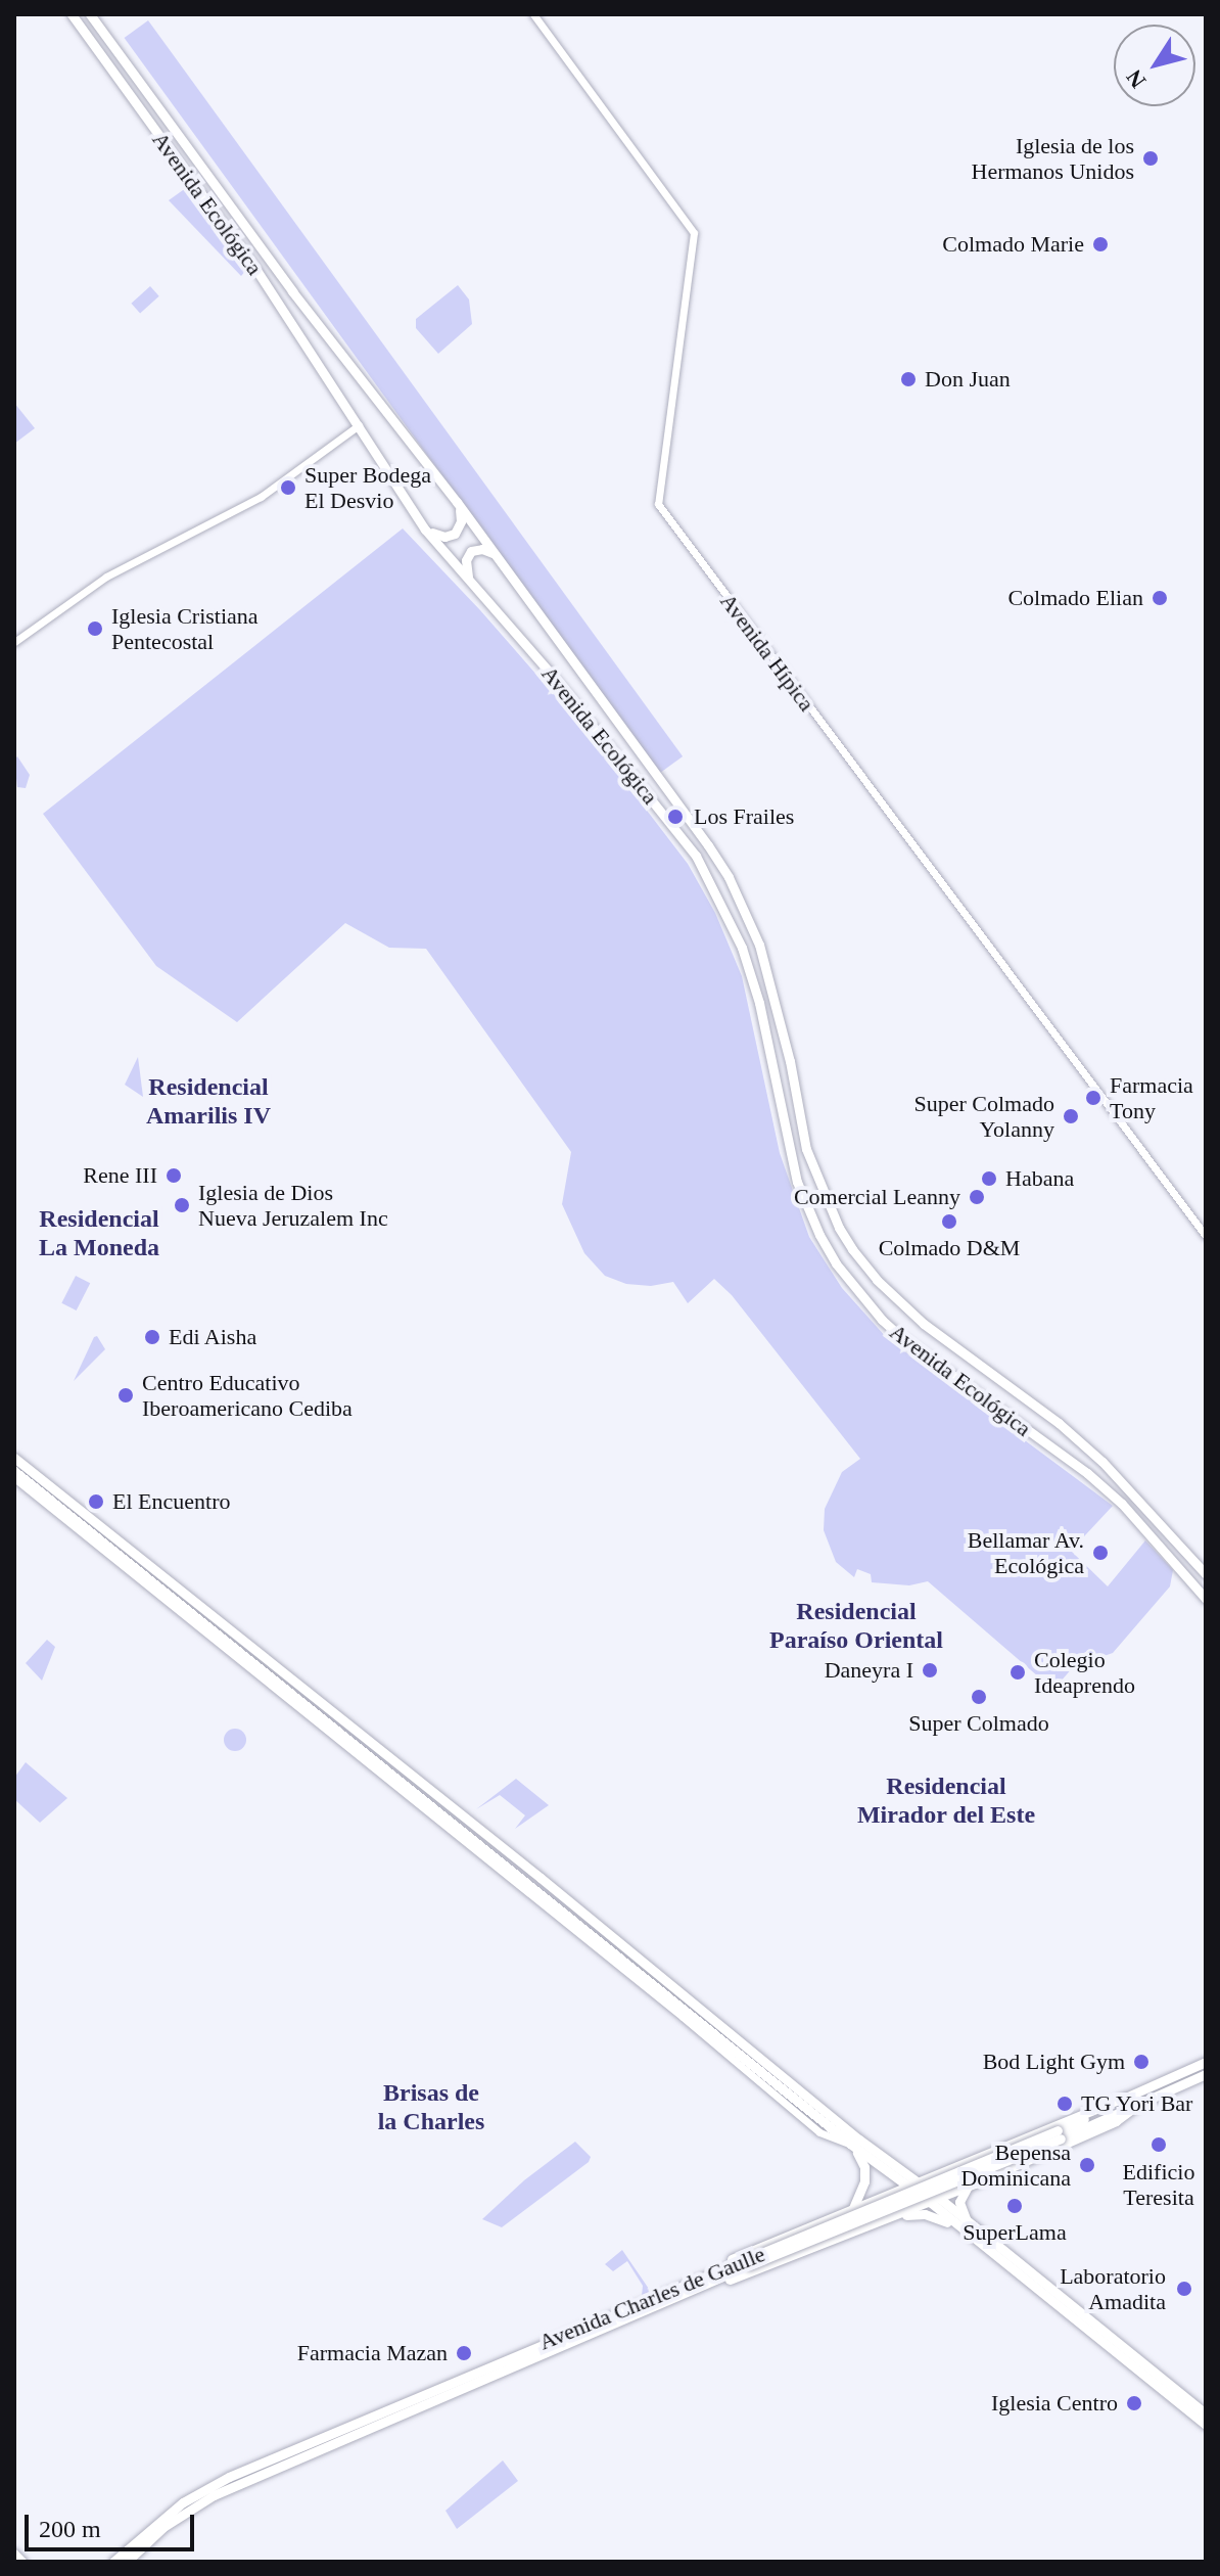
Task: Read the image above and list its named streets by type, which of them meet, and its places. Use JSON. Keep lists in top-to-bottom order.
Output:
{
  "streets": {
    "main road": ["Avenida Ecológica", "Avenida Charles de Gaulle"],
    "street": ["Avenida Hípica"]
  },
  "districts": [
    "Residencial Amarilis IV",
    "Residencial La Moneda",
    "Residencial Paraíso Oriental",
    "Residencial Mirador del Este",
    "Brisas de la Charles"
  ],
  "places": [
    "Iglesia de los Hermanos Unidos",
    "Colmado Marie",
    "Don Juan",
    "Super Bodega El Desvio",
    "Colmado Elian",
    "Iglesia Cristiana Pentecostal",
    "Los Frailes",
    "Farmacia Tony",
    "Super Colmado Yolanny",
    "Rene III",
    "Habana",
    "Comercial Leanny",
    "Iglesia de Dios Nueva Jeruzalem Inc",
    "Colmado D&M",
    "Edi Aisha",
    "Centro Educativo Iberoamericano Cediba",
    "El Encuentro",
    "Bellamar Av. Ecológica",
    "Daneyra I",
    "Colegio Ideaprendo",
    "Super Colmado",
    "Bod Light Gym",
    "TG Yori Bar",
    "Edificio Teresita",
    "Bepensa Dominicana",
    "SuperLama",
    "Laboratorio Amadita",
    "Farmacia Mazan",
    "Iglesia Centro"
  ],
  "scale_bar": "200 m",
  "north": "bottom left"
}
